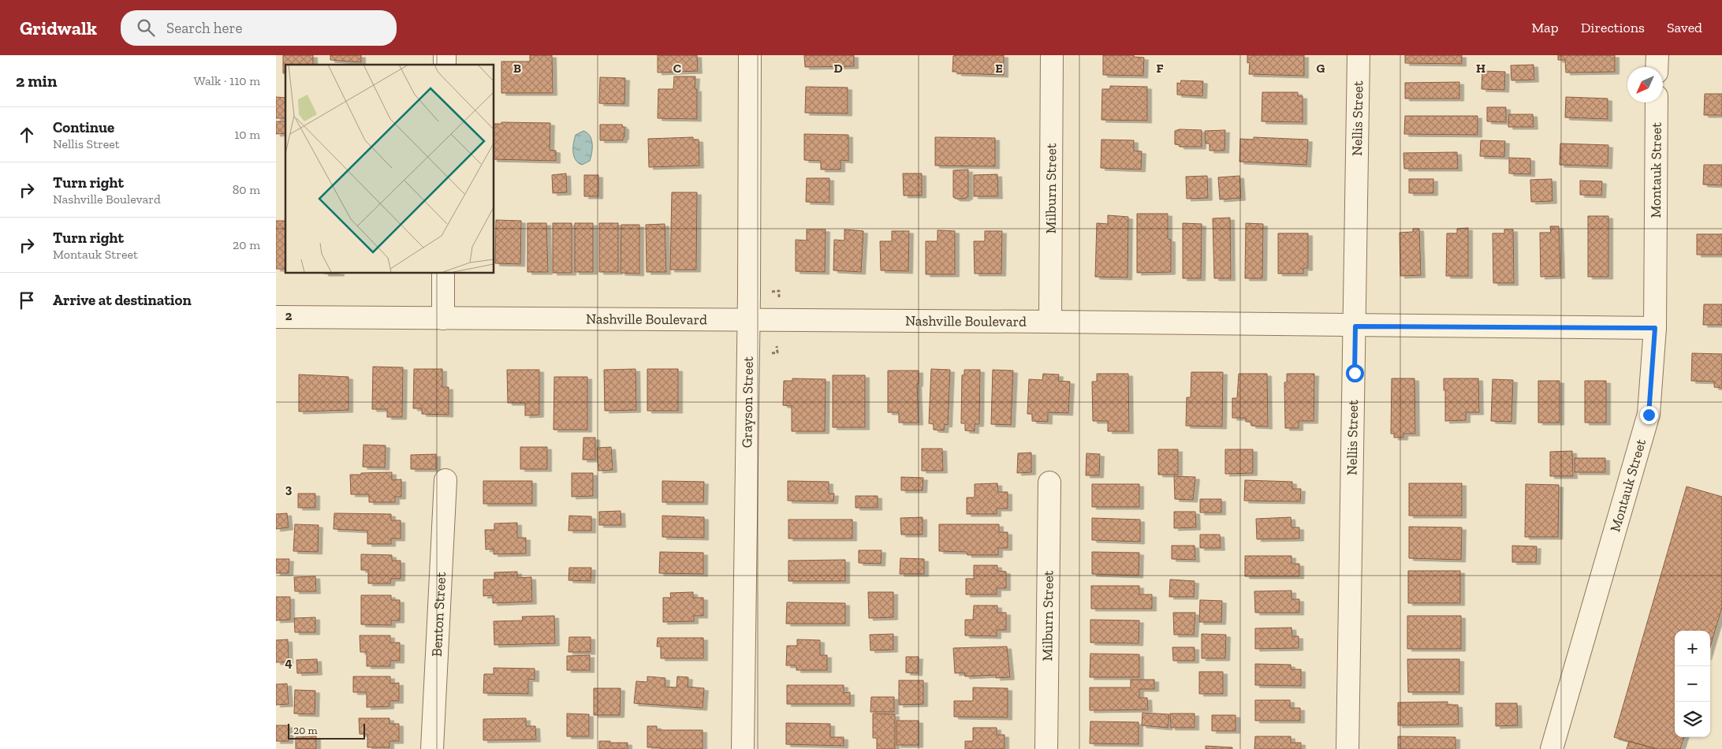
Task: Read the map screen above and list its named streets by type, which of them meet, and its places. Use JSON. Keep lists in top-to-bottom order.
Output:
{
  "streets": {
    "street": [
      "Nellis Street",
      "Montauk Street",
      "Milburn Street",
      "Nashville Boulevard",
      "Grayson Street",
      "Benton Street"
    ]
  },
  "crossings": [
    ["Nellis Street", "Nashville Boulevard"],
    ["Montauk Street", "Nashville Boulevard"],
    ["Milburn Street", "Nashville Boulevard"],
    ["Nashville Boulevard", "Grayson Street"]
  ],
  "scale_bar": "20 m",
  "north": "bottom left",
  "page": {
    "header": "Gridwalk",
    "search": "Search here",
    "nav": ["Map", "Directions", "Saved"],
    "heading": ["2 min", "Walk · 110 m"],
    "list": [
      ["Continue", "Nellis Street", "10 m"],
      ["Turn right", "Nashville Boulevard", "80 m"],
      ["Turn right", "Montauk Street", "20 m"],
      "Arrive at destination"
    ],
    "map_buttons": ["+", "−"],
    "scale": "20 m"
  },
  "grid": {
    "columns": [
      "B",
      "C",
      "D",
      "E",
      "F",
      "G",
      "H"
    ],
    "rows": ["2", "3", "4"]
  }
}
